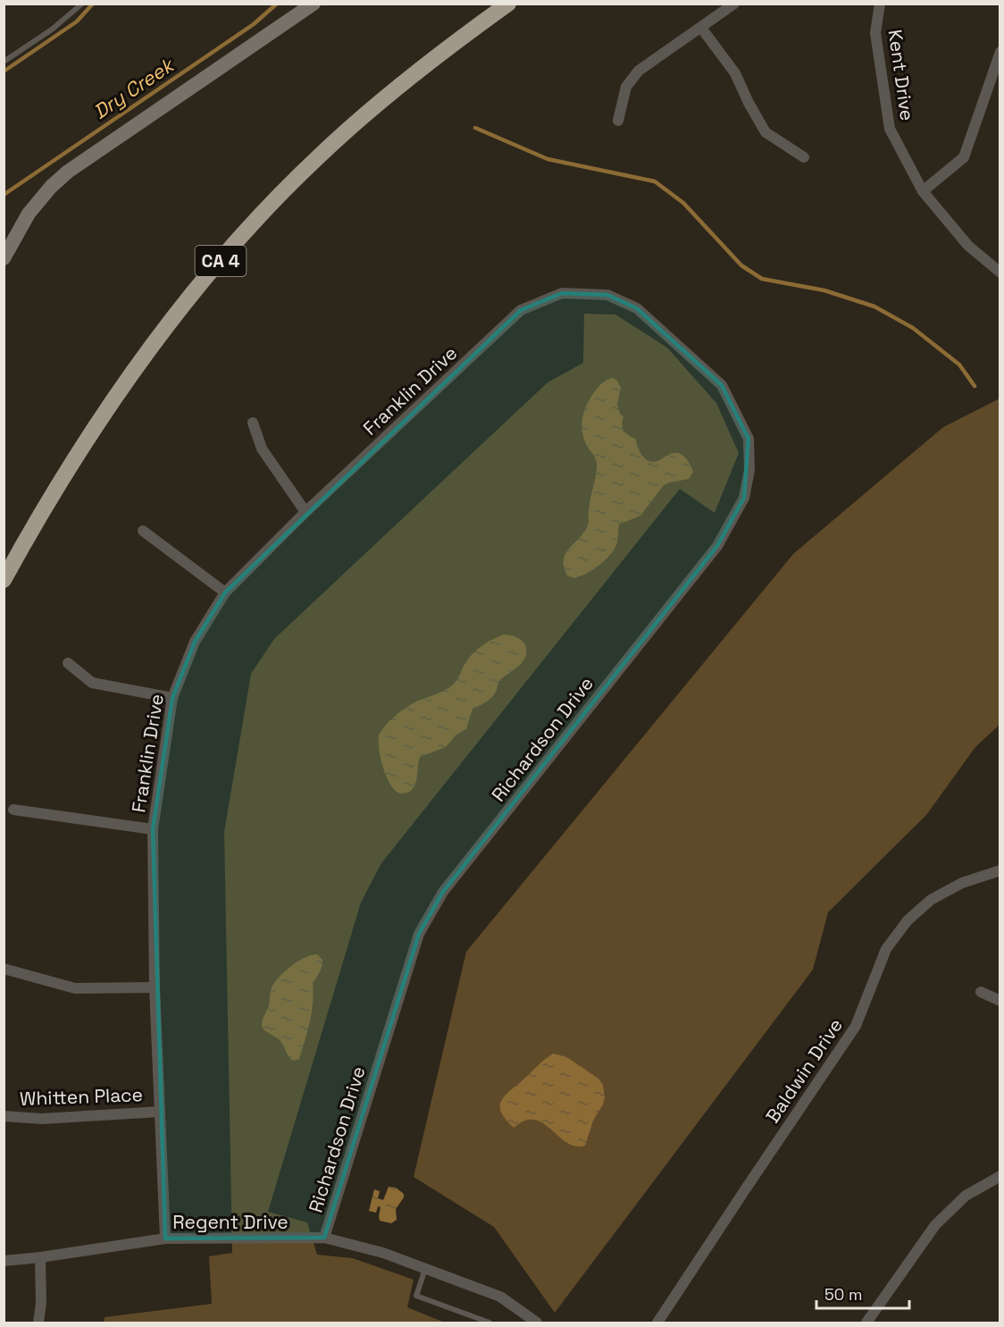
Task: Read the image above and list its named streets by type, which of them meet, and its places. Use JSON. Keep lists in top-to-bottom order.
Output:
{
  "streets": {
    "highway": ["CA 4"],
    "street": [
      "Kent Drive",
      "Franklin Drive",
      "Richardson Drive",
      "Baldwin Drive",
      "Whitten Place",
      "Regent Drive"
    ]
  },
  "crossings": [
    ["Franklin Drive", "Richardson Drive"],
    ["Franklin Drive", "Whitten Place"],
    ["Franklin Drive", "Regent Drive"],
    ["Richardson Drive", "Regent Drive"]
  ],
  "water": ["Dry Creek"],
  "scale_bar": "50 m"
}
